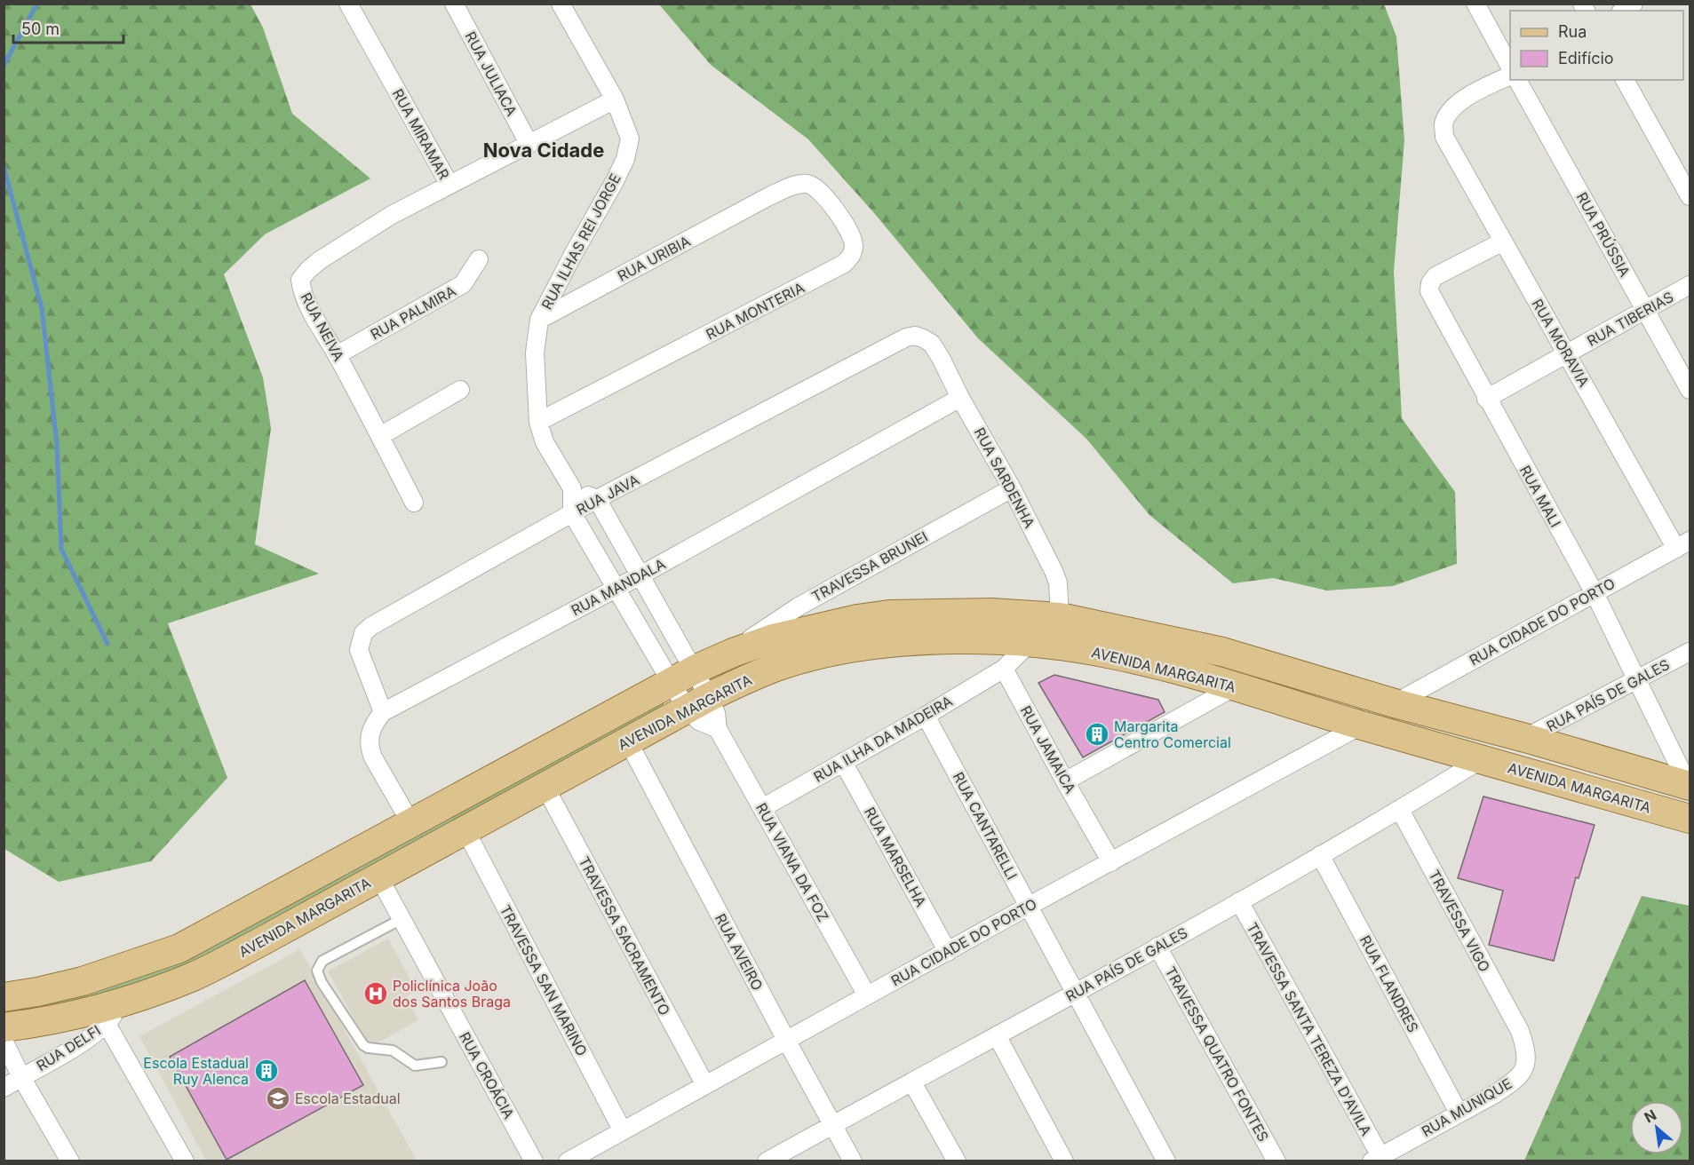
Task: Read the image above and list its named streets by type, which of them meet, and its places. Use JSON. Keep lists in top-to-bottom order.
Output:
{
  "streets": {
    "main road": ["AVENIDA MARGARITA"],
    "street": [
      "RUA JULIACA",
      "RUA MIRAMAR",
      "RUA PRÚSSIA",
      "RUA ILHAS REI JORGE",
      "RUA URIBIA",
      "RUA MONTERIA",
      "RUA PALMIRA",
      "RUA TIBERIAS",
      "RUA NEIVA",
      "RUA MORAVIA",
      "RUA SARDENHA",
      "RUA JAVA",
      "RUA MALI",
      "TRAVESSA BRUNEI",
      "RUA MANDALA",
      "RUA CIDADE DO PORTO",
      "RUA PAÍS DE GALES",
      "RUA ILHA DA MADEIRA",
      "RUA JAMAICA",
      "RUA CANTARELLI",
      "RUA MARSELHA",
      "RUA VIANA DA FOZ",
      "TRAVESSA VIGO",
      "TRAVESSA SACRAMENTO",
      "RUA AVEIRO",
      "TRAVESSA SAN MARINO",
      "RUA FLANDRES",
      "TRAVESSA SANTA TEREZA D'AVILA",
      "RUA DELFI",
      "TRAVESSA QUATRO FONTES",
      "RUA CROÁCIA",
      "RUA MUNIQUE"
    ]
  },
  "crossings": [
    ["RUA JULIACA", "RUA MIRAMAR"],
    ["RUA MIRAMAR", "RUA ILHAS REI JORGE"],
    ["RUA MIRAMAR", "RUA NEIVA"],
    ["RUA PRÚSSIA", "RUA TIBERIAS"],
    ["RUA ILHAS REI JORGE", "RUA URIBIA"],
    ["RUA ILHAS REI JORGE", "RUA MONTERIA"],
    ["RUA URIBIA", "RUA MONTERIA"],
    ["RUA PALMIRA", "RUA NEIVA"],
    ["RUA TIBERIAS", "RUA MORAVIA"],
    ["RUA TIBERIAS", "RUA MALI"],
    ["RUA MORAVIA", "RUA MALI"],
    ["RUA MORAVIA", "RUA CIDADE DO PORTO"],
    ["RUA SARDENHA", "RUA JAVA"],
    ["RUA SARDENHA", "TRAVESSA BRUNEI"],
    ["RUA SARDENHA", "RUA MANDALA"],
    ["RUA SARDENHA", "AVENIDA MARGARITA"],
    ["RUA JAVA", "RUA MANDALA"],
    ["RUA MALI", "RUA CIDADE DO PORTO"],
    ["RUA MALI", "AVENIDA MARGARITA"],
    ["RUA MALI", "RUA PAÍS DE GALES"],
    ["TRAVESSA BRUNEI", "AVENIDA MARGARITA"],
    ["RUA CIDADE DO PORTO", "AVENIDA MARGARITA"],
    ["RUA CIDADE DO PORTO", "RUA JAMAICA"],
    ["RUA CIDADE DO PORTO", "RUA CANTARELLI"],
    ["RUA CIDADE DO PORTO", "RUA MARSELHA"],
    ["RUA CIDADE DO PORTO", "RUA VIANA DA FOZ"],
    ["RUA CIDADE DO PORTO", "TRAVESSA SACRAMENTO"],
    ["RUA CIDADE DO PORTO", "RUA AVEIRO"],
    ["RUA CIDADE DO PORTO", "TRAVESSA SAN MARINO"],
    ["AVENIDA MARGARITA", "RUA PAÍS DE GALES"],
    ["AVENIDA MARGARITA", "RUA VIANA DA FOZ"],
    ["AVENIDA MARGARITA", "TRAVESSA SACRAMENTO"],
    ["AVENIDA MARGARITA", "RUA AVEIRO"],
    ["AVENIDA MARGARITA", "TRAVESSA SAN MARINO"],
    ["AVENIDA MARGARITA", "RUA DELFI"],
    ["AVENIDA MARGARITA", "RUA CROÁCIA"],
    ["RUA PAÍS DE GALES", "RUA CANTARELLI"],
    ["RUA PAÍS DE GALES", "TRAVESSA VIGO"],
    ["RUA PAÍS DE GALES", "RUA AVEIRO"],
    ["RUA PAÍS DE GALES", "RUA FLANDRES"],
    ["RUA PAÍS DE GALES", "TRAVESSA SANTA TEREZA D'AVILA"],
    ["RUA PAÍS DE GALES", "TRAVESSA QUATRO FONTES"],
    ["RUA ILHA DA MADEIRA", "RUA JAMAICA"],
    ["RUA ILHA DA MADEIRA", "RUA CANTARELLI"],
    ["RUA ILHA DA MADEIRA", "RUA MARSELHA"],
    ["RUA ILHA DA MADEIRA", "RUA VIANA DA FOZ"],
    ["TRAVESSA VIGO", "RUA MUNIQUE"],
    ["RUA FLANDRES", "RUA MUNIQUE"],
    ["TRAVESSA SANTA TEREZA D'AVILA", "RUA MUNIQUE"]
  ],
  "districts": ["Nova Cidade"],
  "places": {
    "building": ["Margarita Centro Comercial", "Escola Estadual Ruy Alenca"],
    "hospital": ["Policlínica João dos Santos Braga"],
    "school or university": ["Escola Estadual"]
  },
  "legend": ["Rua", "Edifício"],
  "scale_bar": "50 m",
  "north": "top left"
}
